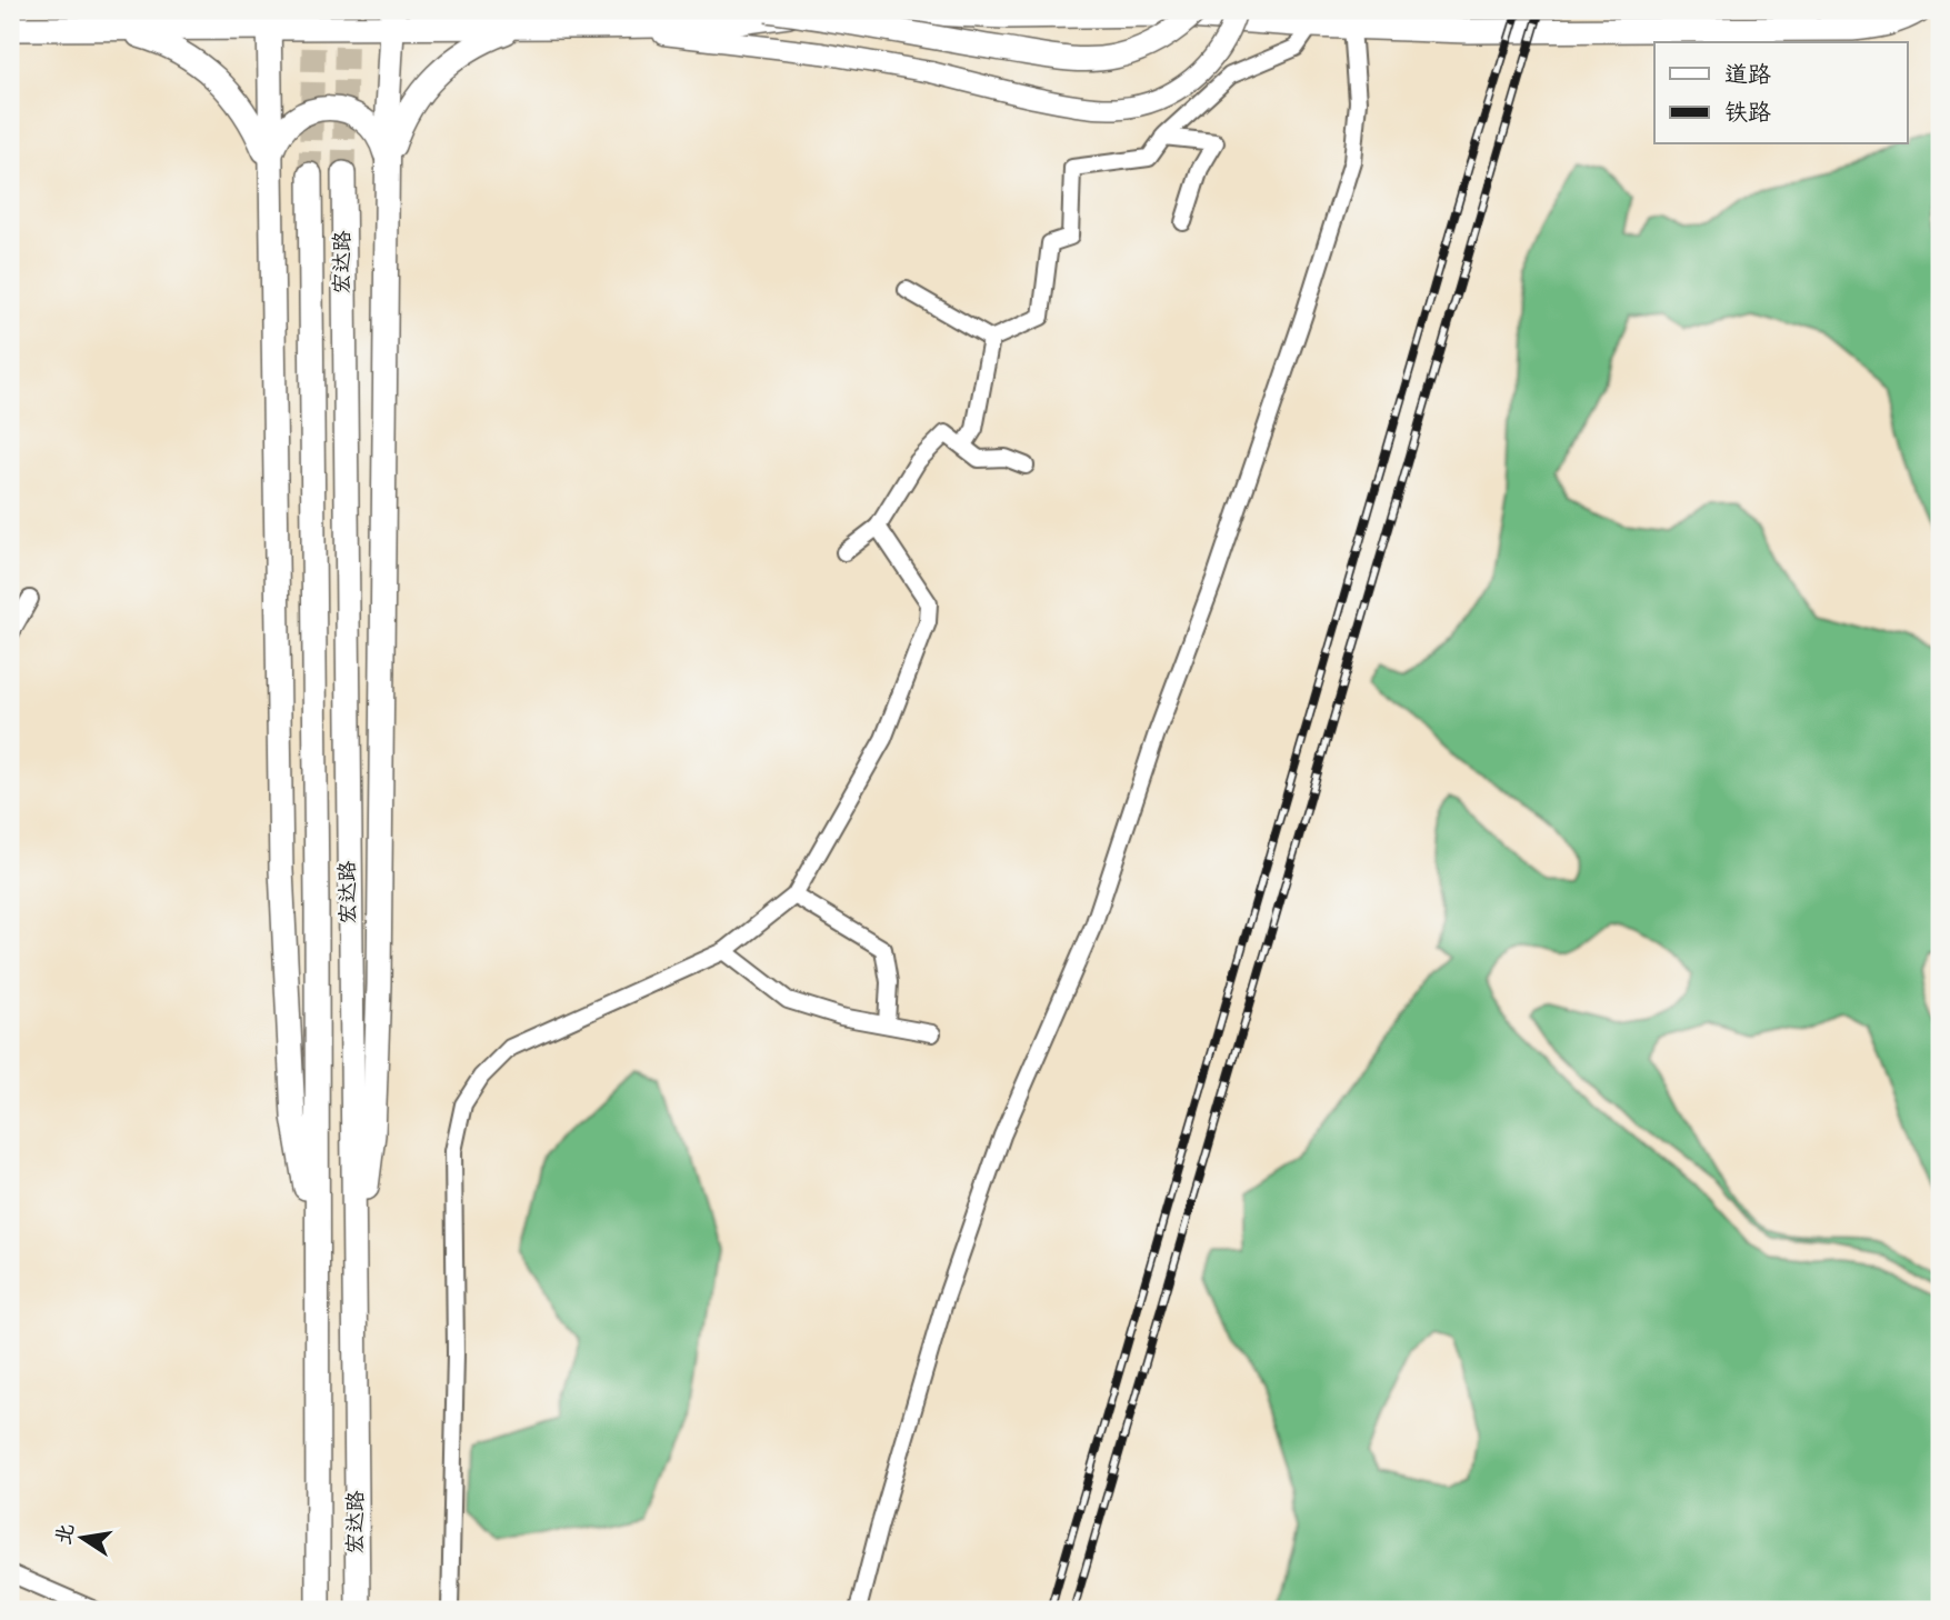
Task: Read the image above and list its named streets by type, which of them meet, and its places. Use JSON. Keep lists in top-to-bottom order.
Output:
{
  "streets": {
    "main road": ["宏达路"]
  },
  "legend": ["道路", "铁路"],
  "north": "left"
}
